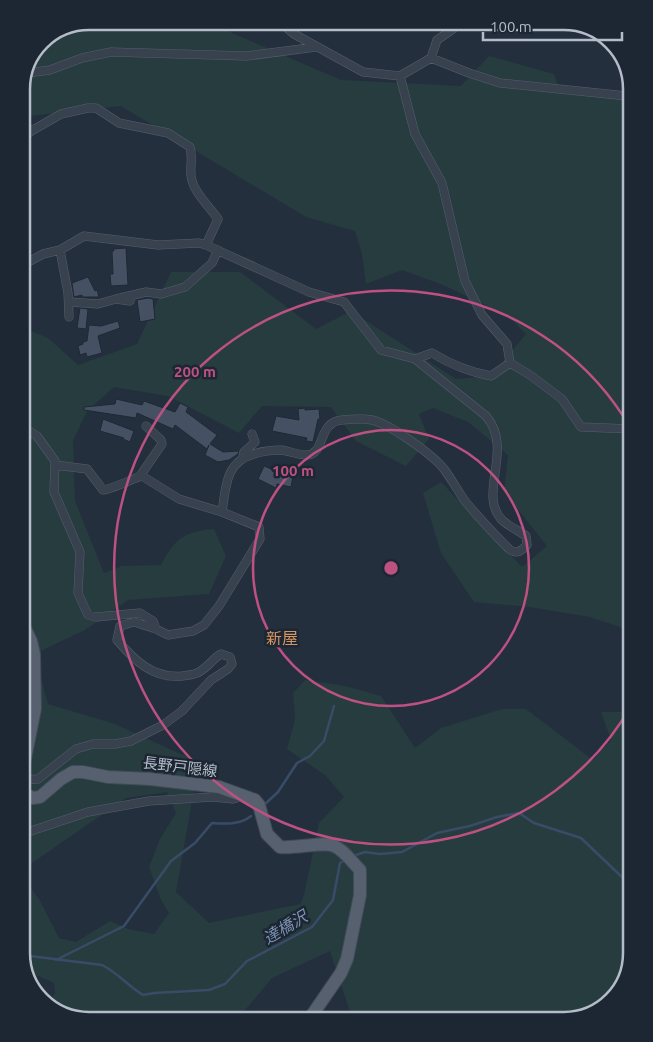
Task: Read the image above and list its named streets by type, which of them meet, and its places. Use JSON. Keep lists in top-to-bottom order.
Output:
{
  "streets": {
    "main road": ["長野戸隠線"]
  },
  "districts": ["新屋"],
  "water": ["達橋沢"],
  "scale_bar": "100 m",
  "rings": ["200 m", "100 m"]
}
